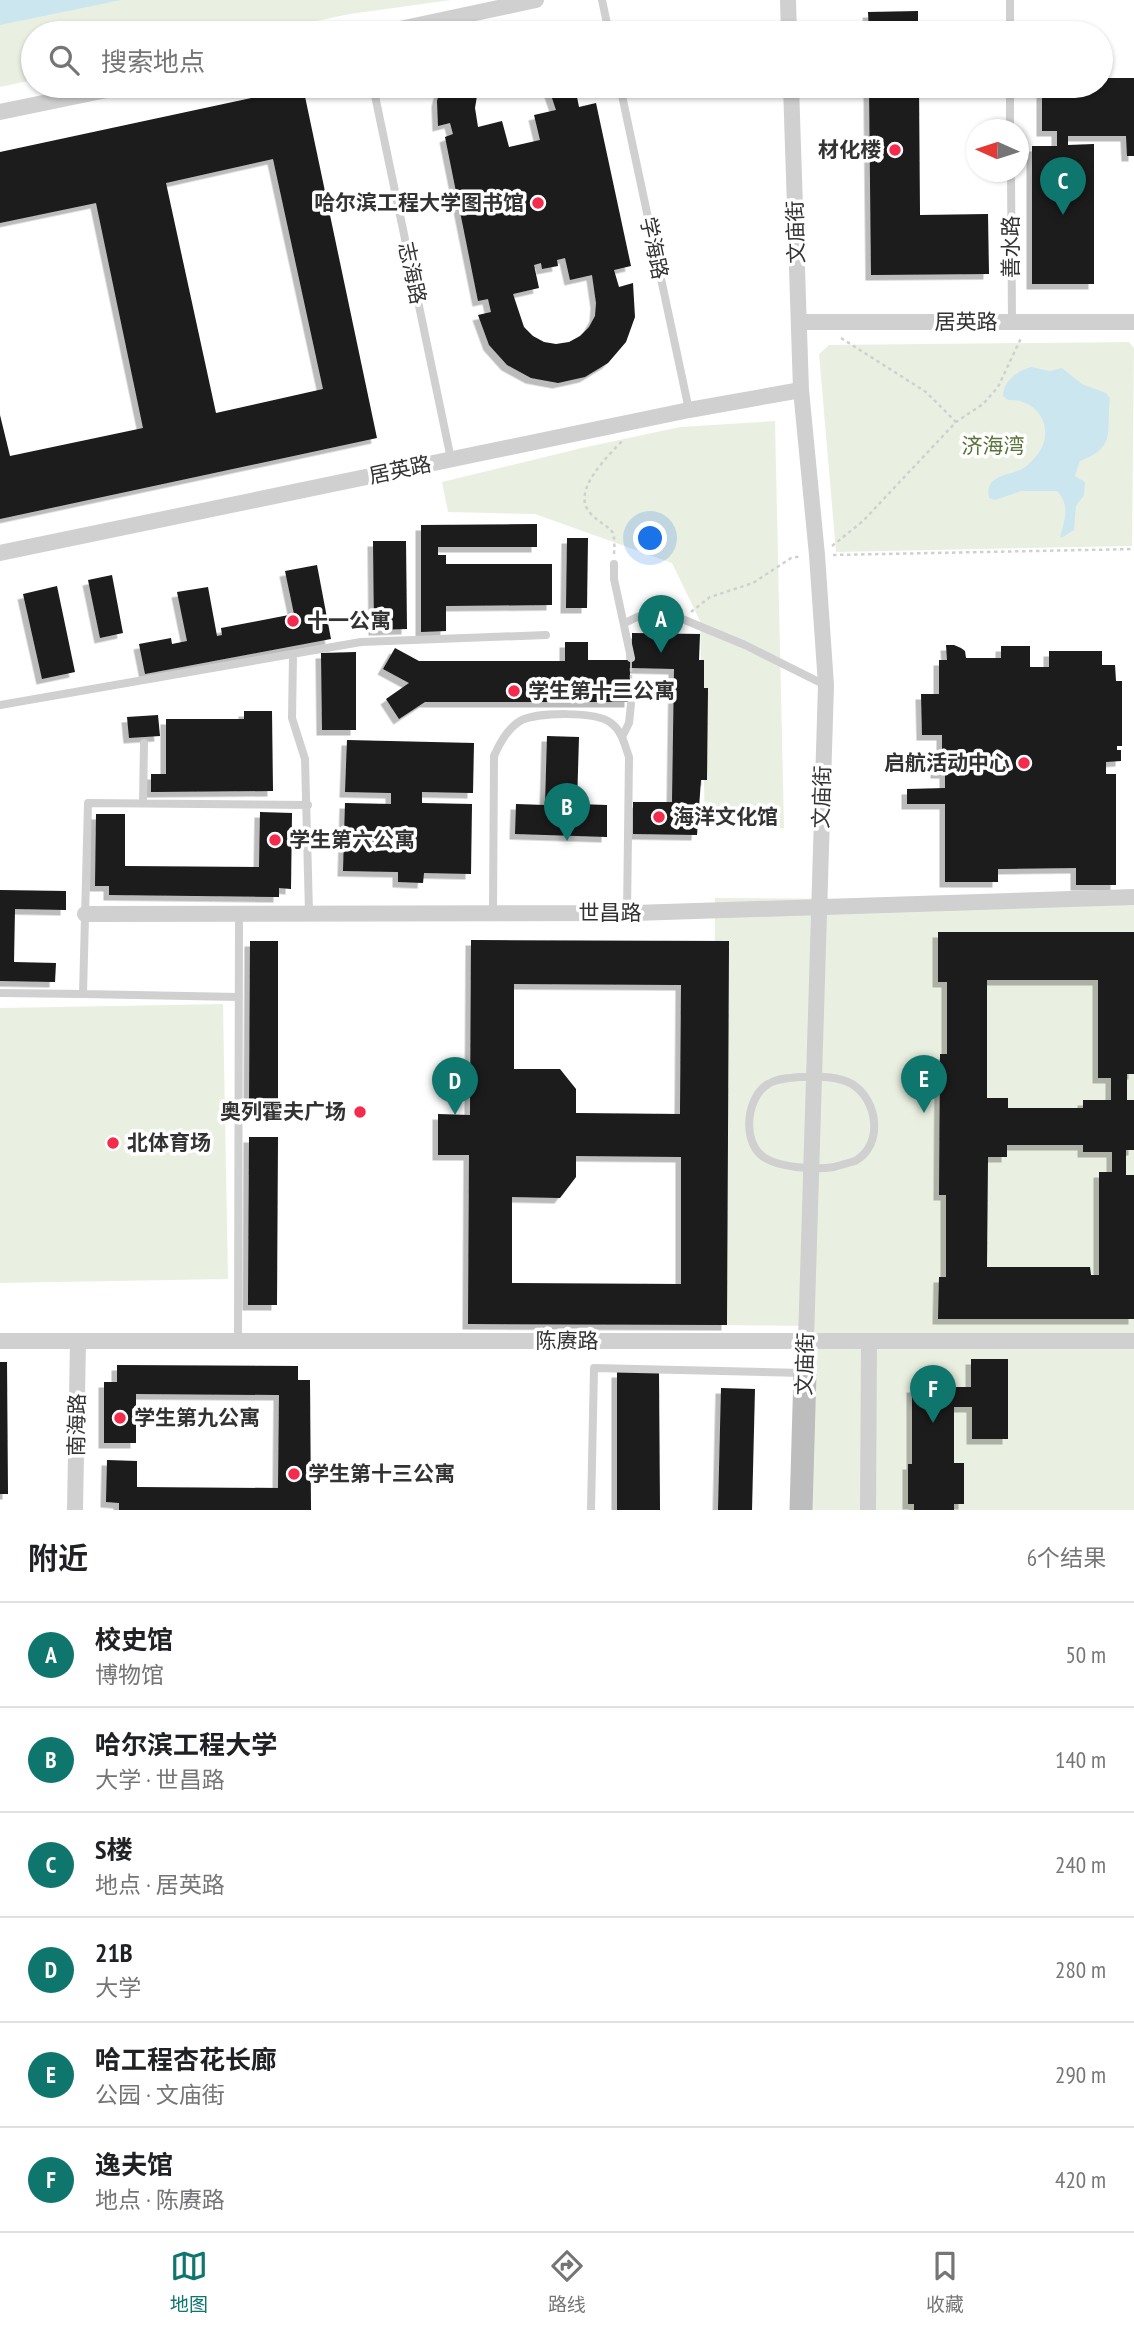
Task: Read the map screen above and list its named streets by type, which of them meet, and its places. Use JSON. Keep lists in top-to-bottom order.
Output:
{
  "streets": {
    "main road": ["文庙街"],
    "street": [
      "居英路",
      "世昌路",
      "陈赓路",
      "南海路"
    ],
    "lane": ["善水路", "学海路", "志海路"]
  },
  "crossings": [
    ["文庙街", "居英路"],
    ["文庙街", "世昌路"],
    ["文庙街", "陈赓路"],
    ["善水路", "居英路"],
    ["学海路", "居英路"],
    ["志海路", "居英路"],
    ["陈赓路", "南海路"]
  ],
  "parks": ["济海湾"],
  "places": [
    "材化楼",
    "哈尔滨工程大学图书馆",
    "十一公寓",
    "学生第十二公寓",
    "启航活动中心",
    "海洋文化馆",
    "学生第六公寓",
    "奥列霍夫广场",
    "北体育场",
    "学生第九公寓",
    "学生第十三公寓"
  ],
  "north": "left",
  "page": {
    "search": "搜索地点",
    "pins": [
      "C",
      "A",
      "B",
      "E",
      "D",
      "F"
    ],
    "heading": ["附近", "6个结果"],
    "list": [
      {
        "mark": "A",
        "name": "校史馆",
        "note": "博物馆",
        "value": "50 m"
      },
      {
        "mark": "B",
        "name": "哈尔滨工程大学",
        "note": "大学 · 世昌路",
        "value": "140 m"
      },
      {
        "mark": "C",
        "name": "S楼",
        "note": "地点 · 居英路",
        "value": "240 m"
      },
      {
        "mark": "D",
        "name": "21B",
        "note": "大学",
        "value": "280 m"
      },
      {
        "mark": "E",
        "name": "哈工程杏花长廊",
        "note": "公园 · 文庙街",
        "value": "290 m"
      },
      {
        "mark": "F",
        "name": "逸夫馆",
        "note": "地点 · 陈赓路",
        "value": "420 m"
      }
    ],
    "nav": ["地图", "路线", "收藏"]
  }
}
